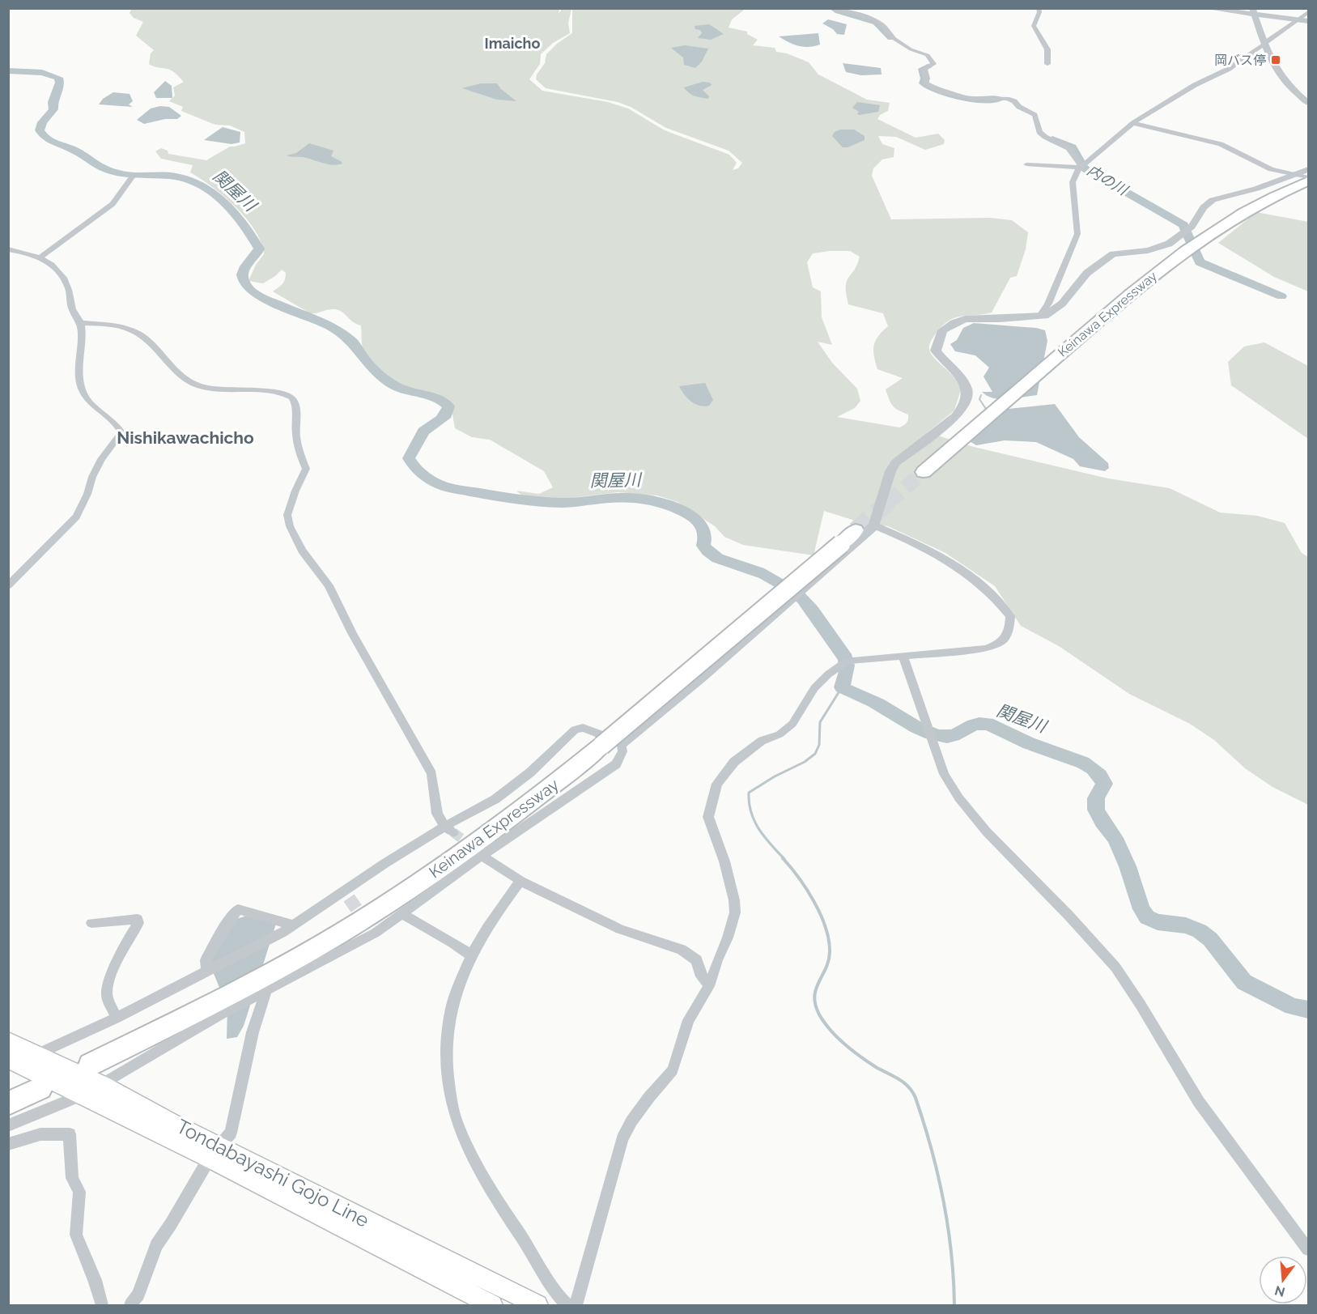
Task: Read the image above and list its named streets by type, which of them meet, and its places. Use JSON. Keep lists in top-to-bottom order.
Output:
{
  "streets": {
    "highway": ["Keinawa Expressway"],
    "main road": ["Tondabayashi Gojo Line"]
  },
  "districts": ["Imaicho", "Nishikawachicho"],
  "water": ["内の川", "関屋川"],
  "places": {
    "transit": ["岡バス停"]
  },
  "north": "bottom"
}
